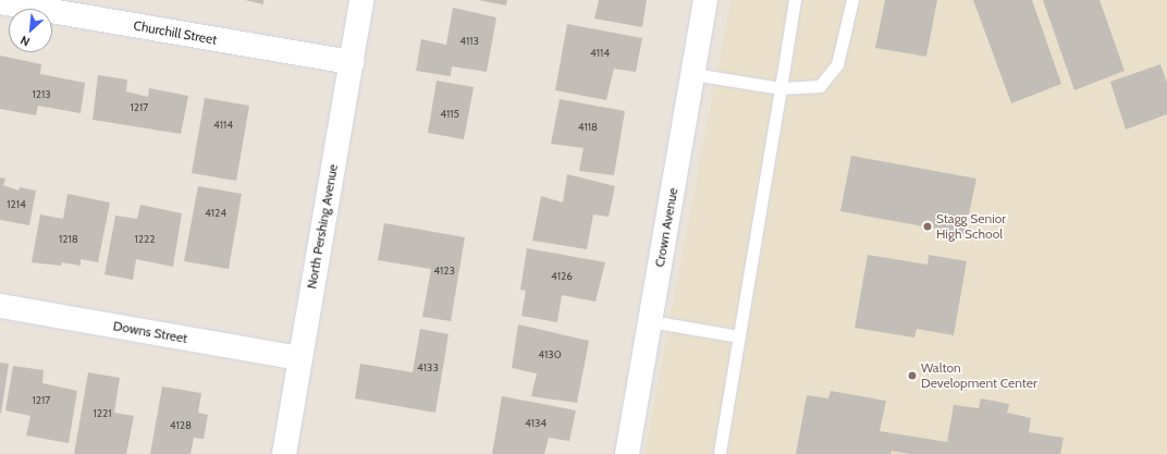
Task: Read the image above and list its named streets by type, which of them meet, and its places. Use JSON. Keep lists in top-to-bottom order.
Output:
{
  "streets": {
    "street": [
      "Churchill Street",
      "North Pershing Avenue",
      "Crown Avenue",
      "Downs Street"
    ]
  },
  "crossings": [
    ["Churchill Street", "North Pershing Avenue"],
    ["North Pershing Avenue", "Downs Street"]
  ],
  "places": ["Stagg Senior High School", "Walton Development Center"],
  "house_numbers": [
    "4113",
    "4114",
    "1213",
    "1217",
    "4115",
    "4114",
    "4118",
    "1214",
    "4124",
    "1218",
    "1222",
    "4123",
    "4126",
    "4130",
    "4133",
    "1217",
    "1221",
    "4134",
    "4128"
  ],
  "north": "bottom left"
}
